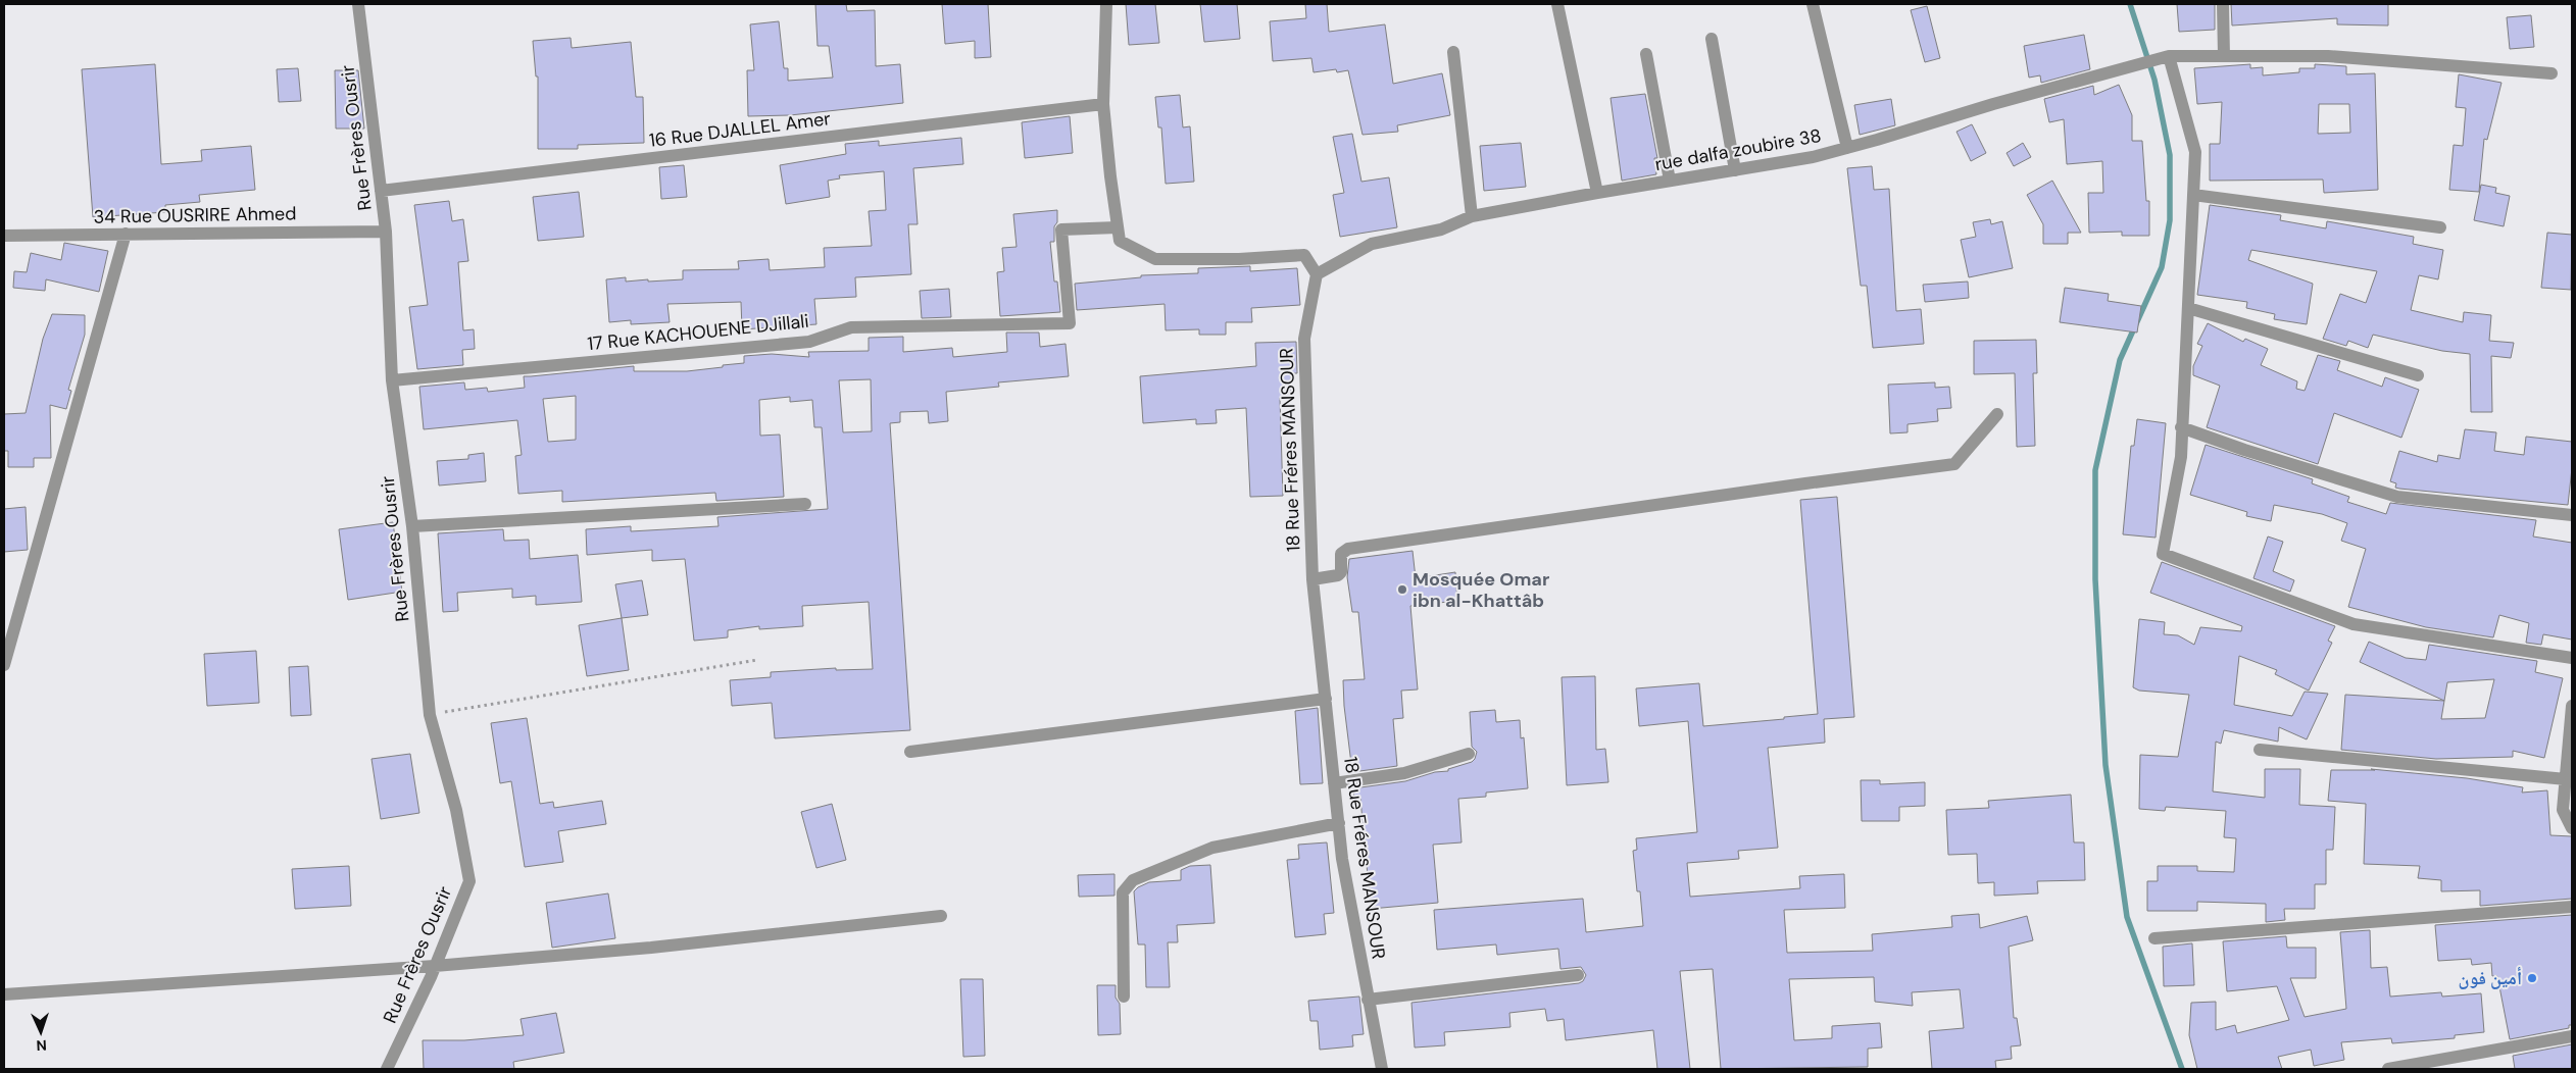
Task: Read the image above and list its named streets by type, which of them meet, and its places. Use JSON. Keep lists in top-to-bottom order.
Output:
{
  "streets": {
    "street": [
      "16 Rue DJALLEL Amer",
      "Rue Frères Ousrir",
      "rue dalfa zoubire 38",
      "34 Rue OUSRIRE Ahmed",
      "17 Rue KACHOUENE DJillali",
      "18 Rue Fréres MANSOUR"
    ]
  },
  "crossings": [
    ["16 Rue DJALLEL Amer", "Rue Frères Ousrir"],
    ["Rue Frères Ousrir", "34 Rue OUSRIRE Ahmed"],
    ["Rue Frères Ousrir", "17 Rue KACHOUENE DJillali"],
    ["rue dalfa zoubire 38", "18 Rue Fréres MANSOUR"]
  ],
  "places": ["Mosquée Omar ibn al-Khattâb", "أمين فون"],
  "north": "bottom"
}
